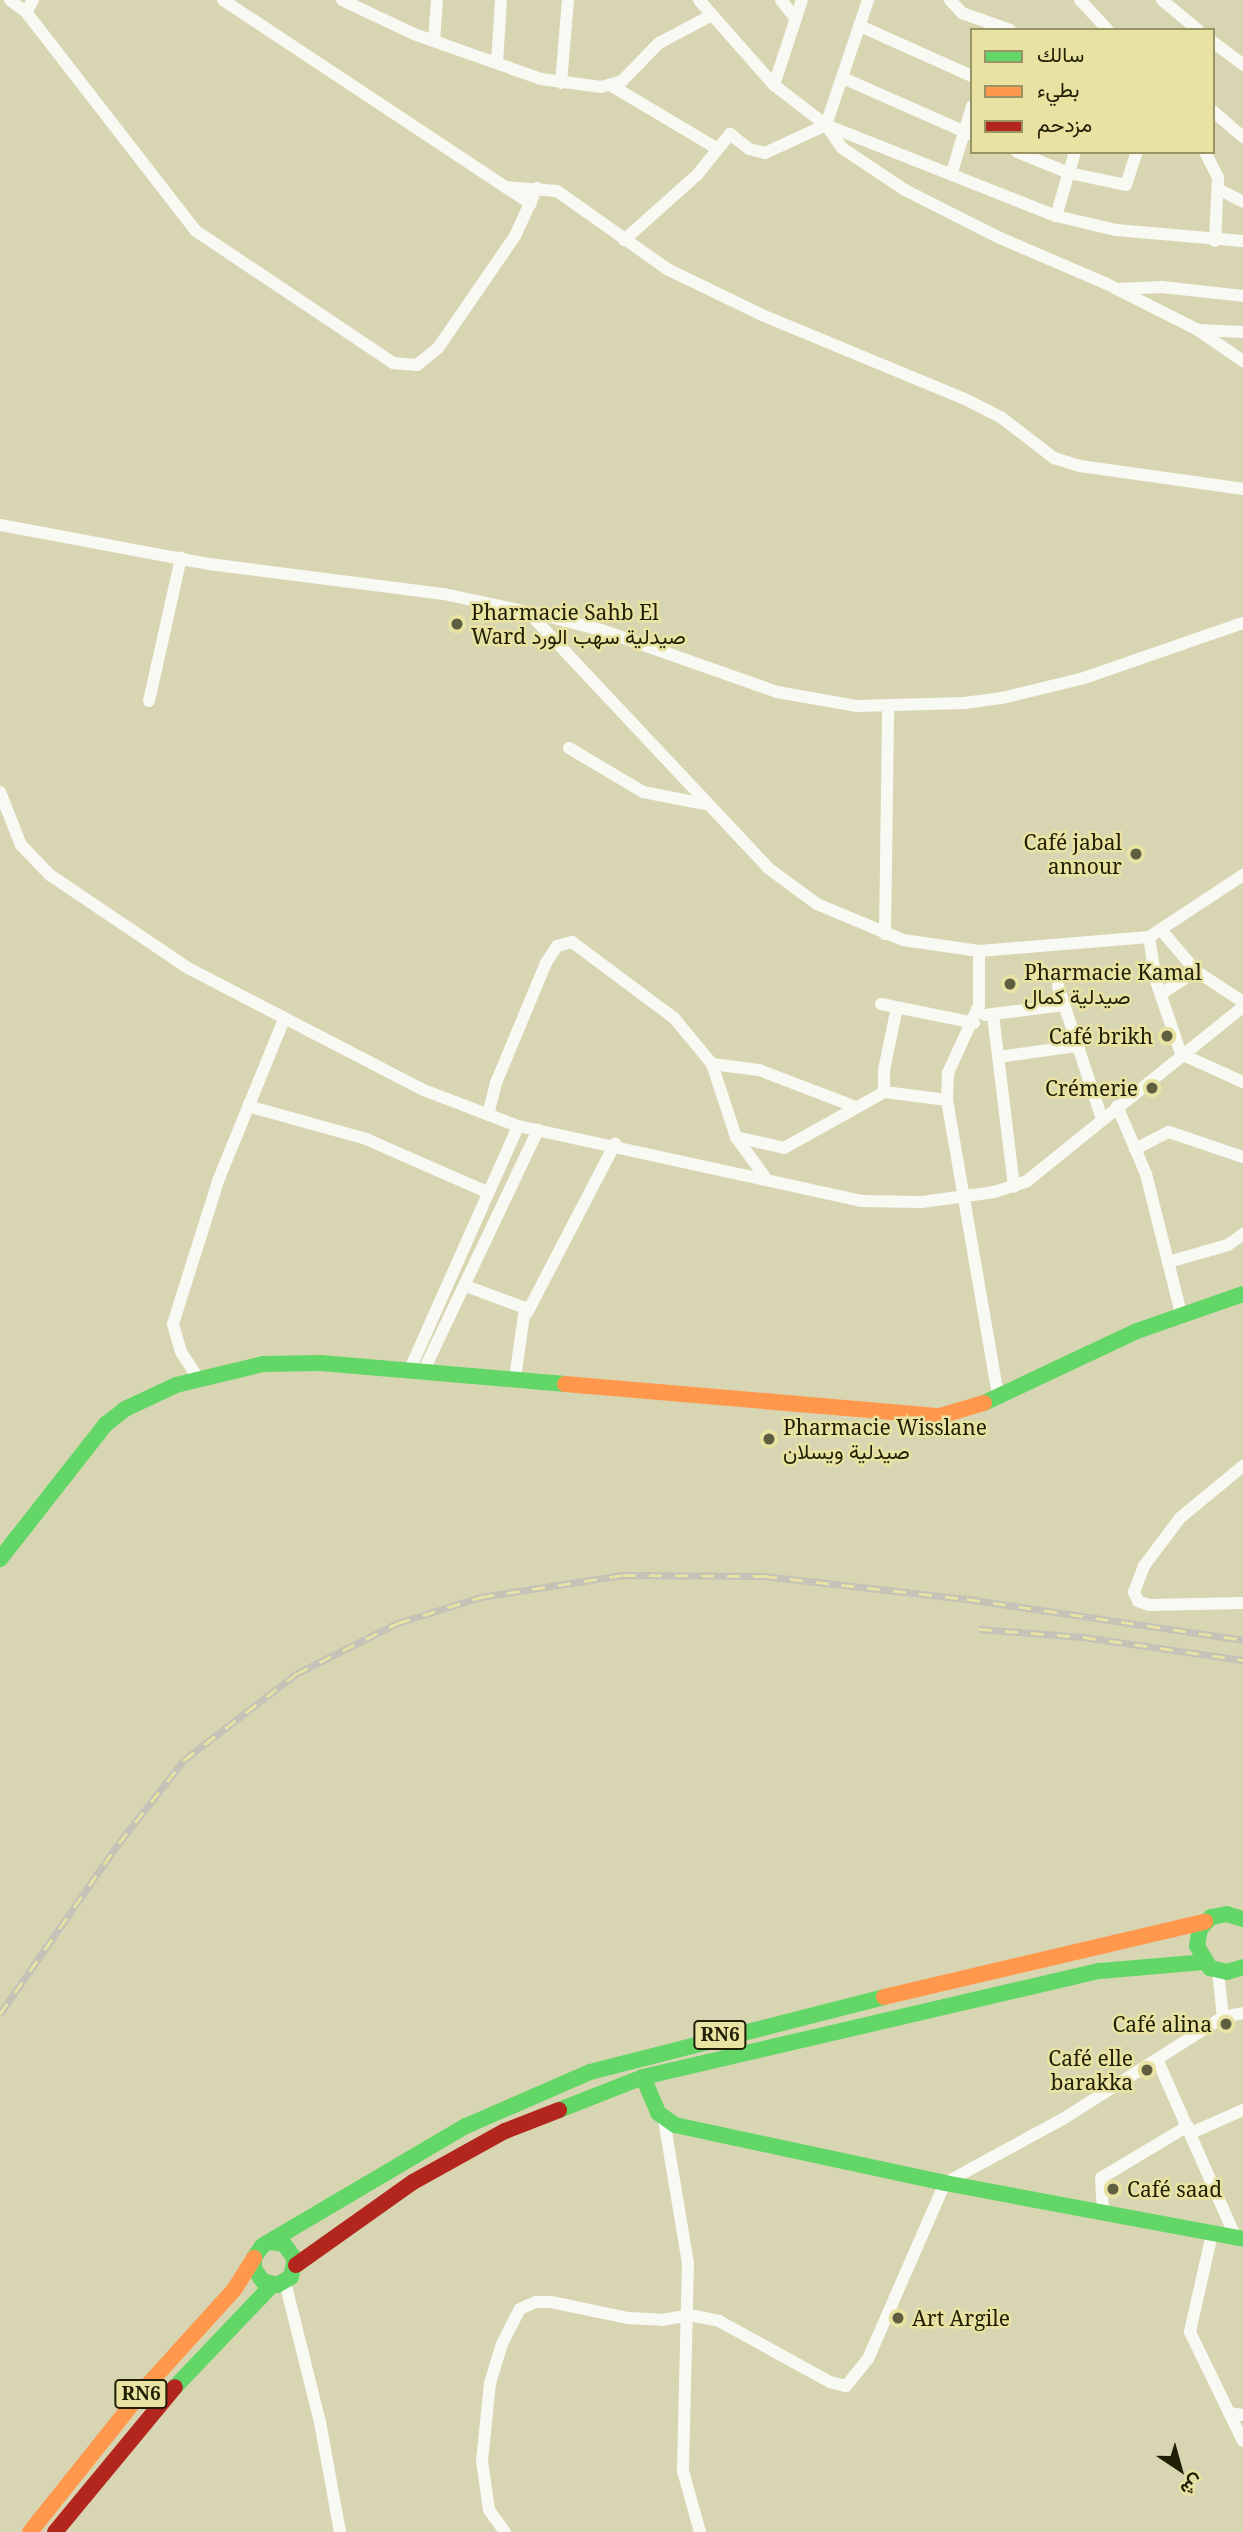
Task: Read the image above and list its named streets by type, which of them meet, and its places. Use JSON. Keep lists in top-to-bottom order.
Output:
{
  "streets": {
    "main road": ["RN6"]
  },
  "places": [
    "Pharmacie Sahb El Ward صيدلية سهب الورد",
    "Café jabal annour",
    "Pharmacie Kamal صيدلية كمال",
    "Café brikh",
    "Crémerie",
    "Pharmacie Wisslane صيدلية ويسلان",
    "Café alina",
    "Café elle barakka",
    "Café saad",
    "Art Argile"
  ],
  "legend": ["سالك", "بطيء", "مزدحم"],
  "north": "bottom right"
}
